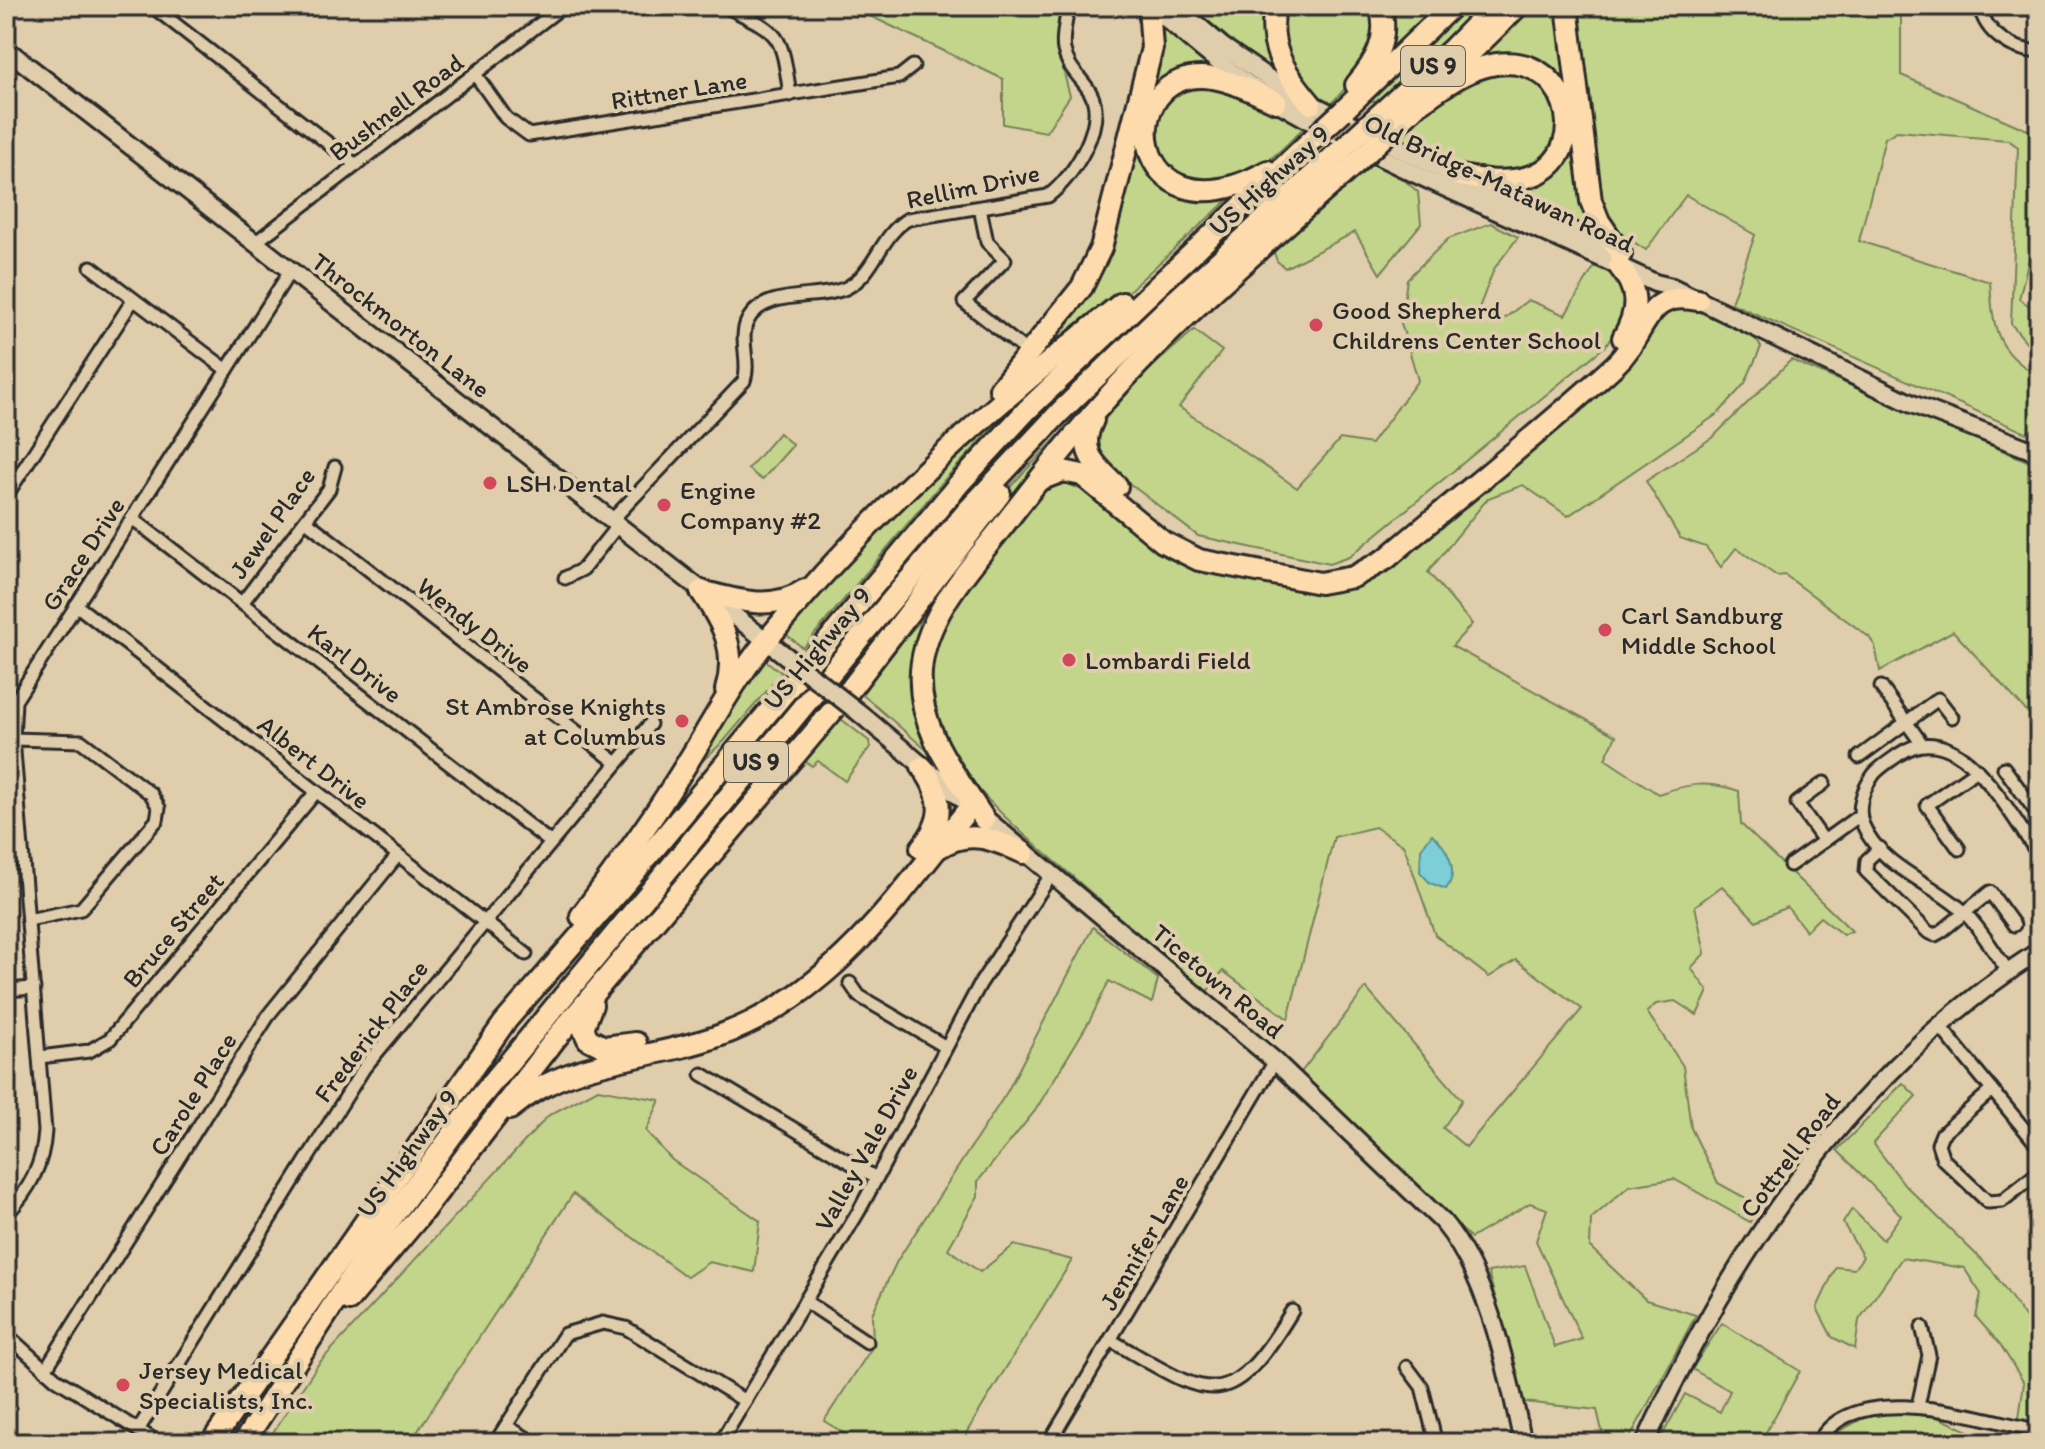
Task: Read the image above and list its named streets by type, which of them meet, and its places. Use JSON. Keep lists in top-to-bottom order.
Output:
{
  "streets": {
    "highway": ["US 9", "US Highway 9"],
    "street": [
      "Rittner Lane",
      "Bushnell Road",
      "Old Bridge-Matawan Road",
      "Rellim Drive",
      "Throckmorton Lane",
      "Jewel Place",
      "Grace Drive",
      "Wendy Drive",
      "Karl Drive",
      "Albert Drive",
      "Bruce Street",
      "Ticetown Road",
      "Frederick Place",
      "Carole Place",
      "Valley Vale Drive",
      "Cottrell Road",
      "Jennifer Lane"
    ]
  },
  "crossings": [
    ["Rittner Lane", "Bushnell Road"],
    ["Bushnell Road", "Throckmorton Lane"],
    ["Rellim Drive", "Throckmorton Lane"],
    ["Throckmorton Lane", "Grace Drive"],
    ["Throckmorton Lane", "Ticetown Road"],
    ["Jewel Place", "Wendy Drive"],
    ["Jewel Place", "Karl Drive"],
    ["Grace Drive", "Karl Drive"],
    ["Grace Drive", "Albert Drive"],
    ["Grace Drive", "Bruce Street"],
    ["Wendy Drive", "Frederick Place"],
    ["Karl Drive", "Frederick Place"],
    ["Albert Drive", "Bruce Street"],
    ["Albert Drive", "Frederick Place"],
    ["Albert Drive", "Carole Place"],
    ["Ticetown Road", "Valley Vale Drive"],
    ["Ticetown Road", "Jennifer Lane"]
  ],
  "places": [
    "Good Shepherd Childrens Center School",
    "LSH Dental",
    "Engine Company #2",
    "Carl Sandburg Middle School",
    "Lombardi Field",
    "St Ambrose Knights at Columbus",
    "Jersey Medical Specialists, Inc."
  ]
}
